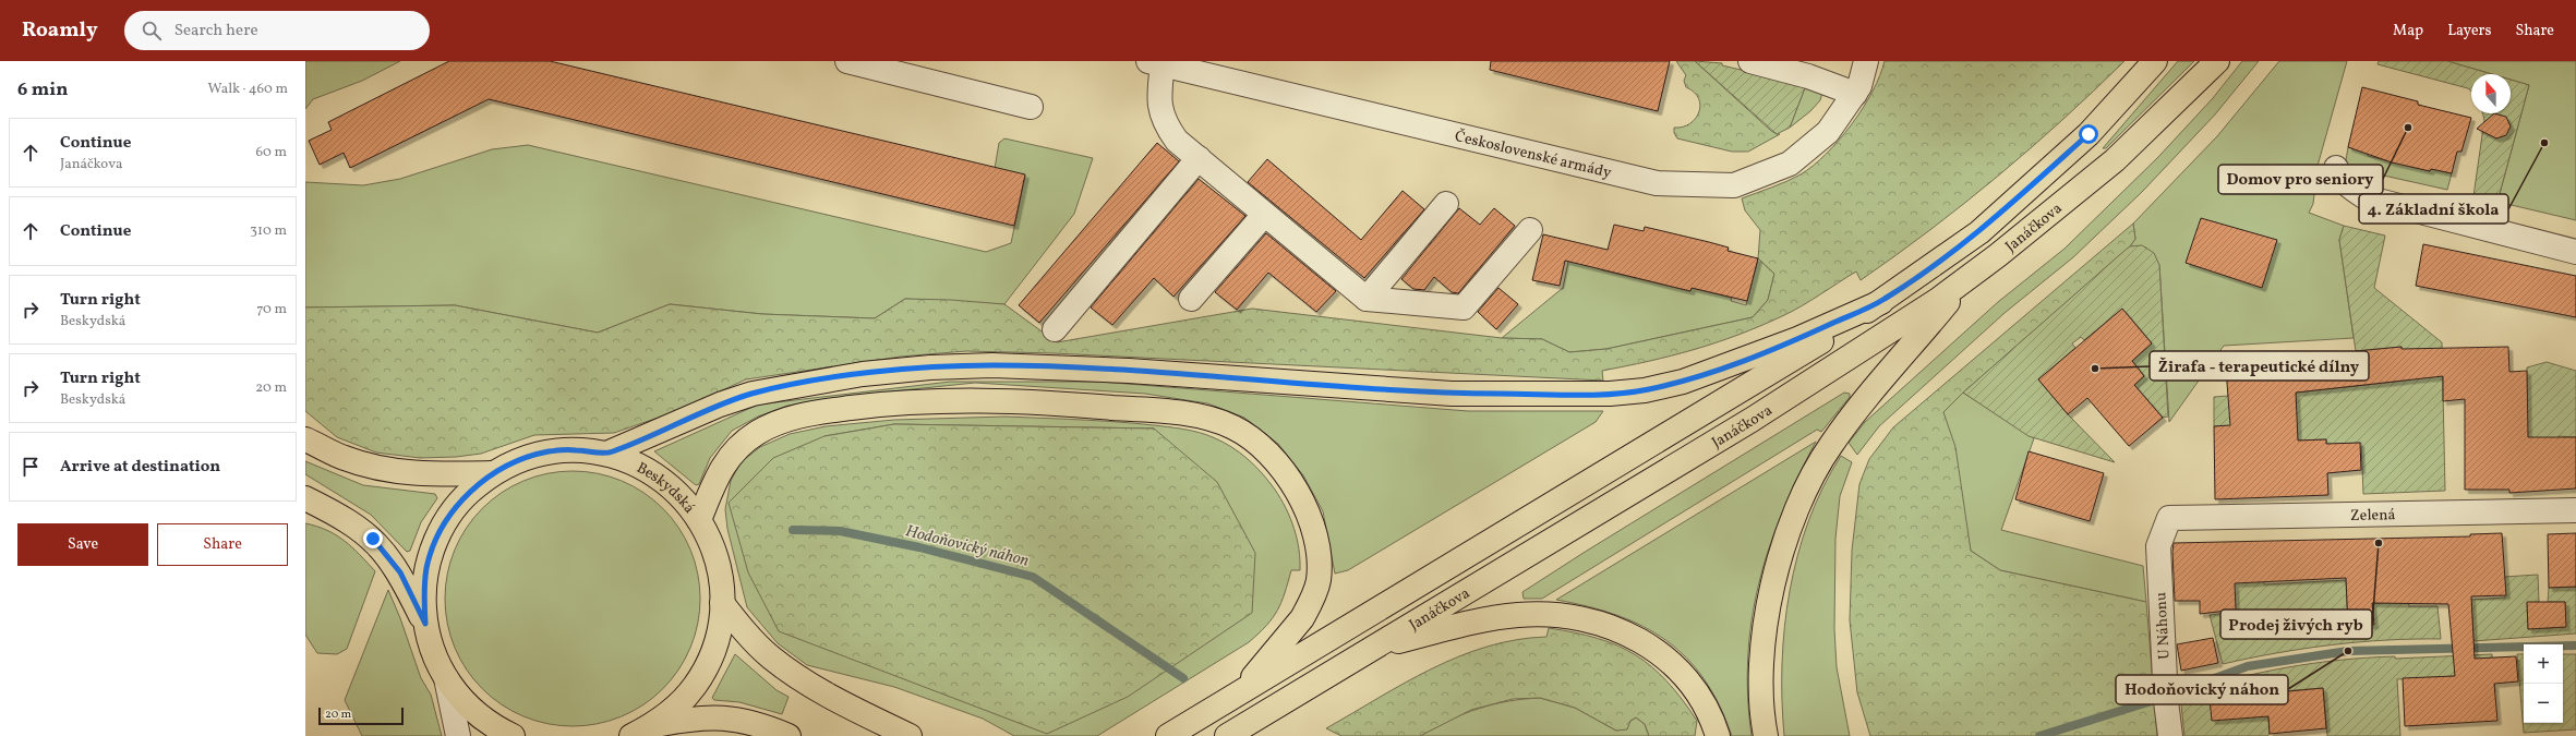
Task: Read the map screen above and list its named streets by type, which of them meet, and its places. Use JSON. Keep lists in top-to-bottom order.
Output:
{
  "streets": {
    "main road": ["Janáčkova", "Beskydská"],
    "street": ["Československé armády", "Zelená", "U Náhonu"]
  },
  "crossings": [
    ["Zelená", "U Náhonu"]
  ],
  "water": ["Hodoňovický náhon"],
  "places": [
    "Domov pro seniory",
    "4. Základní škola",
    "Žirafa - terapeutické dílny",
    "Prodej živých ryb",
    "Hodoňovický náhon"
  ],
  "scale_bar": "20 m",
  "north": "top",
  "page": {
    "header": "Roamly",
    "search": "Search here",
    "nav": ["Map", "Layers", "Share"],
    "heading": ["6 min", "Walk · 460 m"],
    "list": [
      ["Continue", "Janáčkova", "60 m"],
      ["Continue", "310 m"],
      ["Turn right", "Beskydská", "70 m"],
      ["Turn right", "Beskydská", "20 m"],
      "Arrive at destination"
    ],
    "buttons": ["Save", "Share"],
    "map_buttons": ["+", "−"],
    "scale": "20 m"
  }
}
